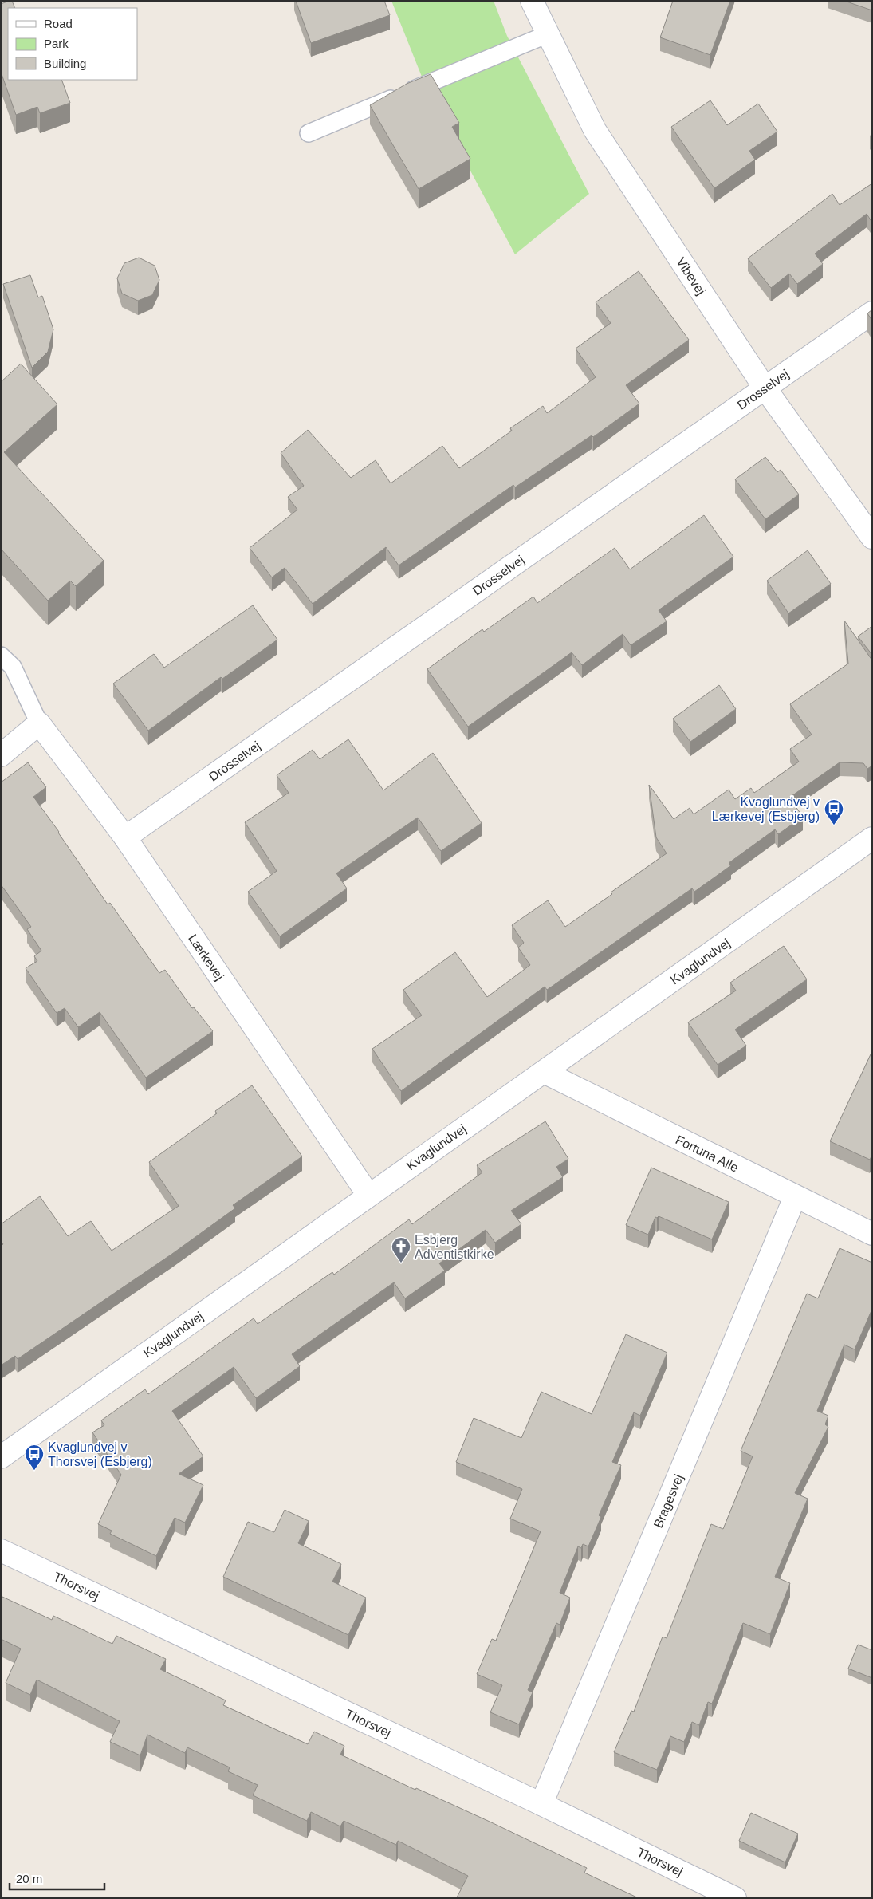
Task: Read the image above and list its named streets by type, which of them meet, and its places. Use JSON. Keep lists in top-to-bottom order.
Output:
{
  "streets": {
    "street": [
      "Vibevej",
      "Drosselvej",
      "Lærkevej",
      "Kvaglundvej",
      "Fortuna Alle",
      "Bragesvej",
      "Thorsvej"
    ]
  },
  "crossings": [
    ["Vibevej", "Drosselvej"],
    ["Drosselvej", "Lærkevej"],
    ["Lærkevej", "Kvaglundvej"],
    ["Kvaglundvej", "Fortuna Alle"],
    ["Fortuna Alle", "Bragesvej"],
    ["Bragesvej", "Thorsvej"]
  ],
  "places": {
    "bus stop": ["Kvaglundvej v Lærkevej (Esbjerg)", "Kvaglundvej v Thorsvej (Esbjerg)"],
    "church": ["Esbjerg Adventistkirke"]
  },
  "legend": ["Road", "Park", "Building"],
  "scale_bar": "20 m"
}
